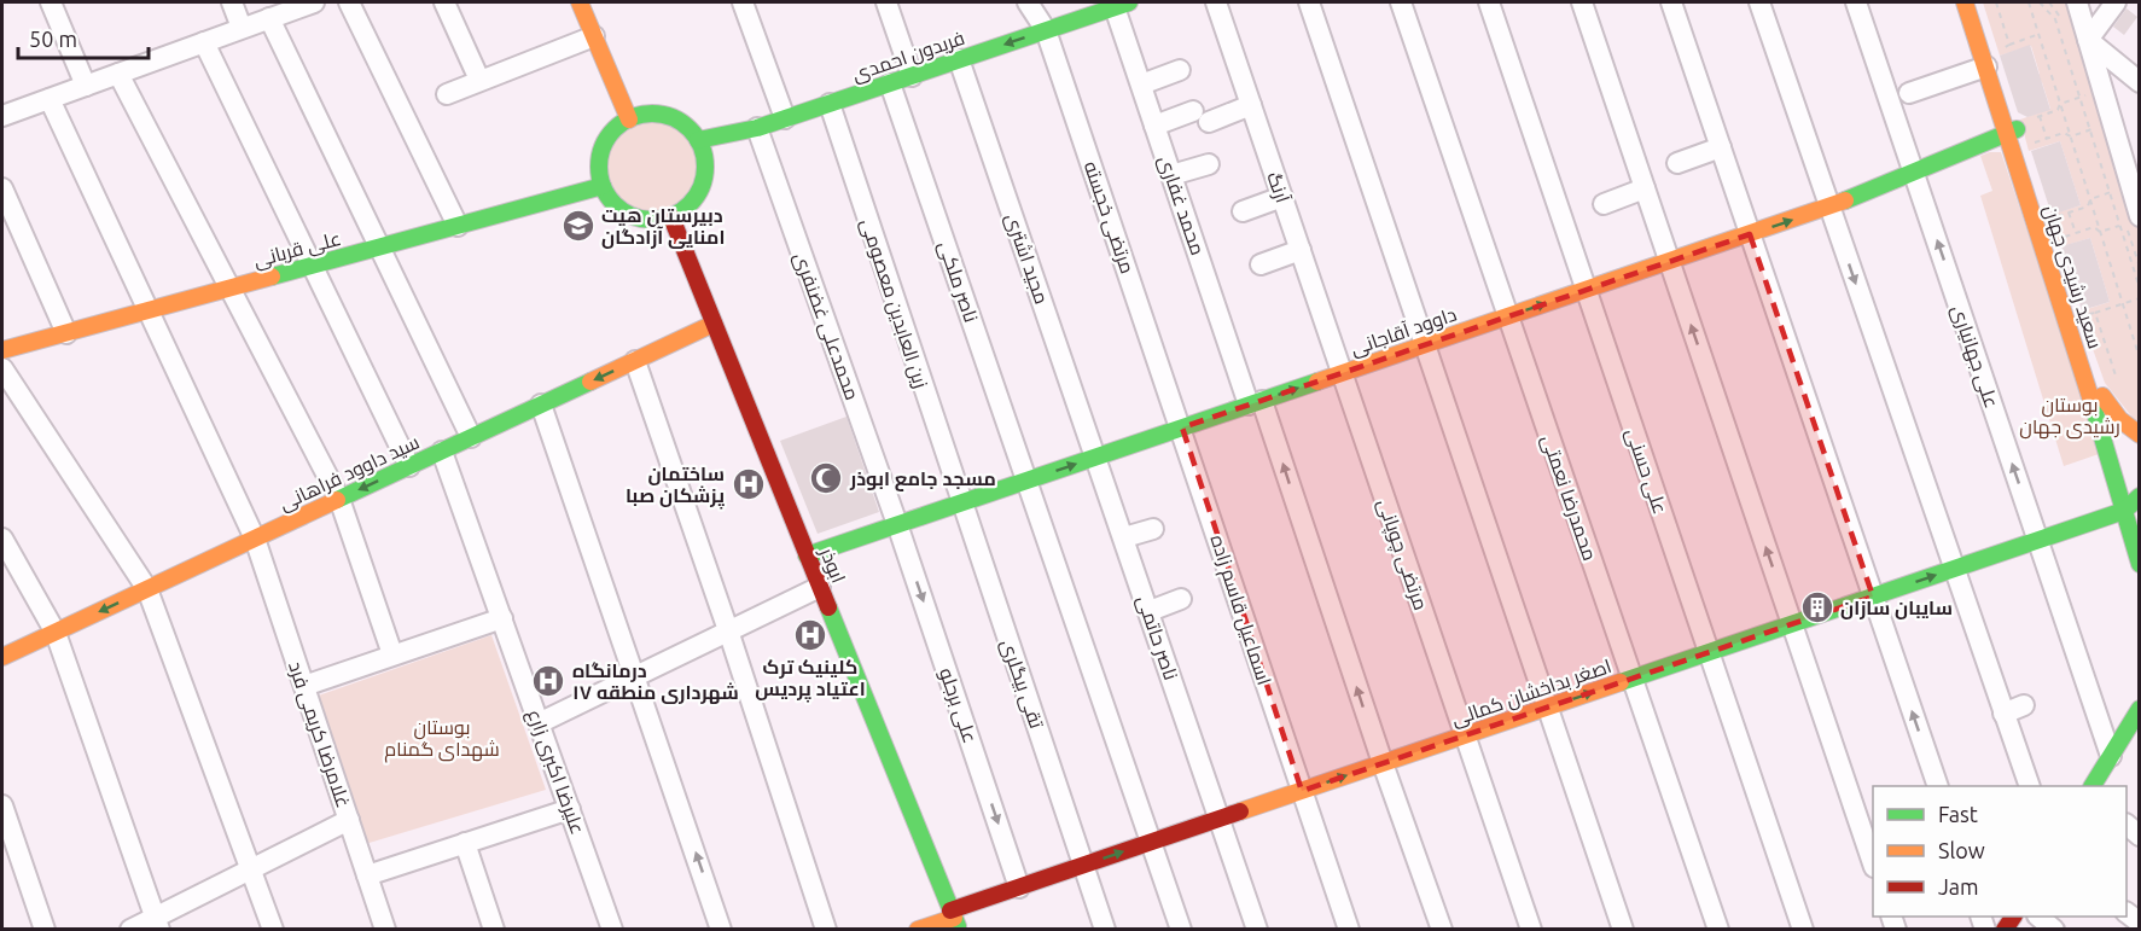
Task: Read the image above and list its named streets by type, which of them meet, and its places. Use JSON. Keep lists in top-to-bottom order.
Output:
{
  "streets": {
    "street": [
      "فریدون احمدی",
      "آرنگ",
      "محمد غفاری",
      "مرتضی خجسته",
      "علی قربانی",
      "مجید اشتری",
      "سعید رشیدی جهان",
      "ناصر ملکی",
      "زین العابدین معصومی",
      "محمدعلی غضنفری",
      "داوود آقاجانی",
      "علی جهانیاری",
      "علی حسنی",
      "سید داوود فراهانی",
      "محمدرضا نعمتی",
      "مرتضی چوپانی",
      "ابوذر",
      "اسماعیل قاسم زاده",
      "ناصر حاتمی",
      "تقی بیگلری",
      "اصغر بداخشان کمالی",
      "علی برجلو",
      "غلامرضا کریمی فرد",
      "علیرضا اکبری زارع"
    ]
  },
  "crossings": [
    ["فریدون احمدی", "محمد غفاری"],
    ["فریدون احمدی", "مرتضی خجسته"],
    ["فریدون احمدی", "علی قربانی"],
    ["فریدون احمدی", "مجید اشتری"],
    ["فریدون احمدی", "ناصر ملکی"],
    ["فریدون احمدی", "زین العابدین معصومی"],
    ["فریدون احمدی", "محمدعلی غضنفری"],
    ["فریدون احمدی", "ابوذر"],
    ["آرنگ", "داوود آقاجانی"],
    ["آرنگ", "مرتضی چوپانی"],
    ["محمد غفاری", "داوود آقاجانی"],
    ["محمد غفاری", "اصغر بداخشان کمالی"],
    ["مرتضی خجسته", "داوود آقاجانی"],
    ["مرتضی خجسته", "اسماعیل قاسم زاده"],
    ["علی قربانی", "ابوذر"],
    ["علی قربانی", "غلامرضا کریمی فرد"],
    ["مجید اشتری", "داوود آقاجانی"],
    ["مجید اشتری", "ناصر حاتمی"],
    ["سعید رشیدی جهان", "داوود آقاجانی"],
    ["سعید رشیدی جهان", "اصغر بداخشان کمالی"],
    ["ناصر ملکی", "داوود آقاجانی"],
    ["ناصر ملکی", "اصغر بداخشان کمالی"],
    ["زین العابدین معصومی", "داوود آقاجانی"],
    ["زین العابدین معصومی", "تقی بیگلری"],
    ["محمدعلی غضنفری", "داوود آقاجانی"],
    ["محمدعلی غضنفری", "علی برجلو"],
    ["داوود آقاجانی", "علی جهانیاری"],
    ["داوود آقاجانی", "علی حسنی"],
    ["داوود آقاجانی", "محمدرضا نعمتی"],
    ["داوود آقاجانی", "مرتضی چوپانی"],
    ["داوود آقاجانی", "ابوذر"],
    ["داوود آقاجانی", "اسماعیل قاسم زاده"],
    ["داوود آقاجانی", "ناصر حاتمی"],
    ["داوود آقاجانی", "تقی بیگلری"],
    ["داوود آقاجانی", "علی برجلو"],
    ["علی جهانیاری", "اصغر بداخشان کمالی"],
    ["علی حسنی", "اصغر بداخشان کمالی"],
    ["سید داوود فراهانی", "ابوذر"],
    ["سید داوود فراهانی", "غلامرضا کریمی فرد"],
    ["سید داوود فراهانی", "علیرضا اکبری زارع"],
    ["محمدرضا نعمتی", "اصغر بداخشان کمالی"],
    ["مرتضی چوپانی", "اصغر بداخشان کمالی"],
    ["ابوذر", "اصغر بداخشان کمالی"],
    ["اسماعیل قاسم زاده", "اصغر بداخشان کمالی"],
    ["ناصر حاتمی", "اصغر بداخشان کمالی"],
    ["تقی بیگلری", "اصغر بداخشان کمالی"],
    ["اصغر بداخشان کمالی", "علی برجلو"]
  ],
  "one_way": ["سید داوود فراهانی", "علی برجلو"],
  "parks": ["بوستان رشیدی جهان", "بوستان شهدای گمنام"],
  "places": {
    "school or university": ["دبیرستان هیت امنایی آزادگان"],
    "mosque": ["مسجد جامع ابوذر"],
    "hospital": ["ساختمان پزشکان صبا", "کلینیک ترک اعتیاد پردیس", "درمانگاه شهرداری منطقه ۱۷"],
    "building": ["سایبان سازان"]
  },
  "legend": ["Fast", "Slow", "Jam"],
  "scale_bar": "50 m"
}
